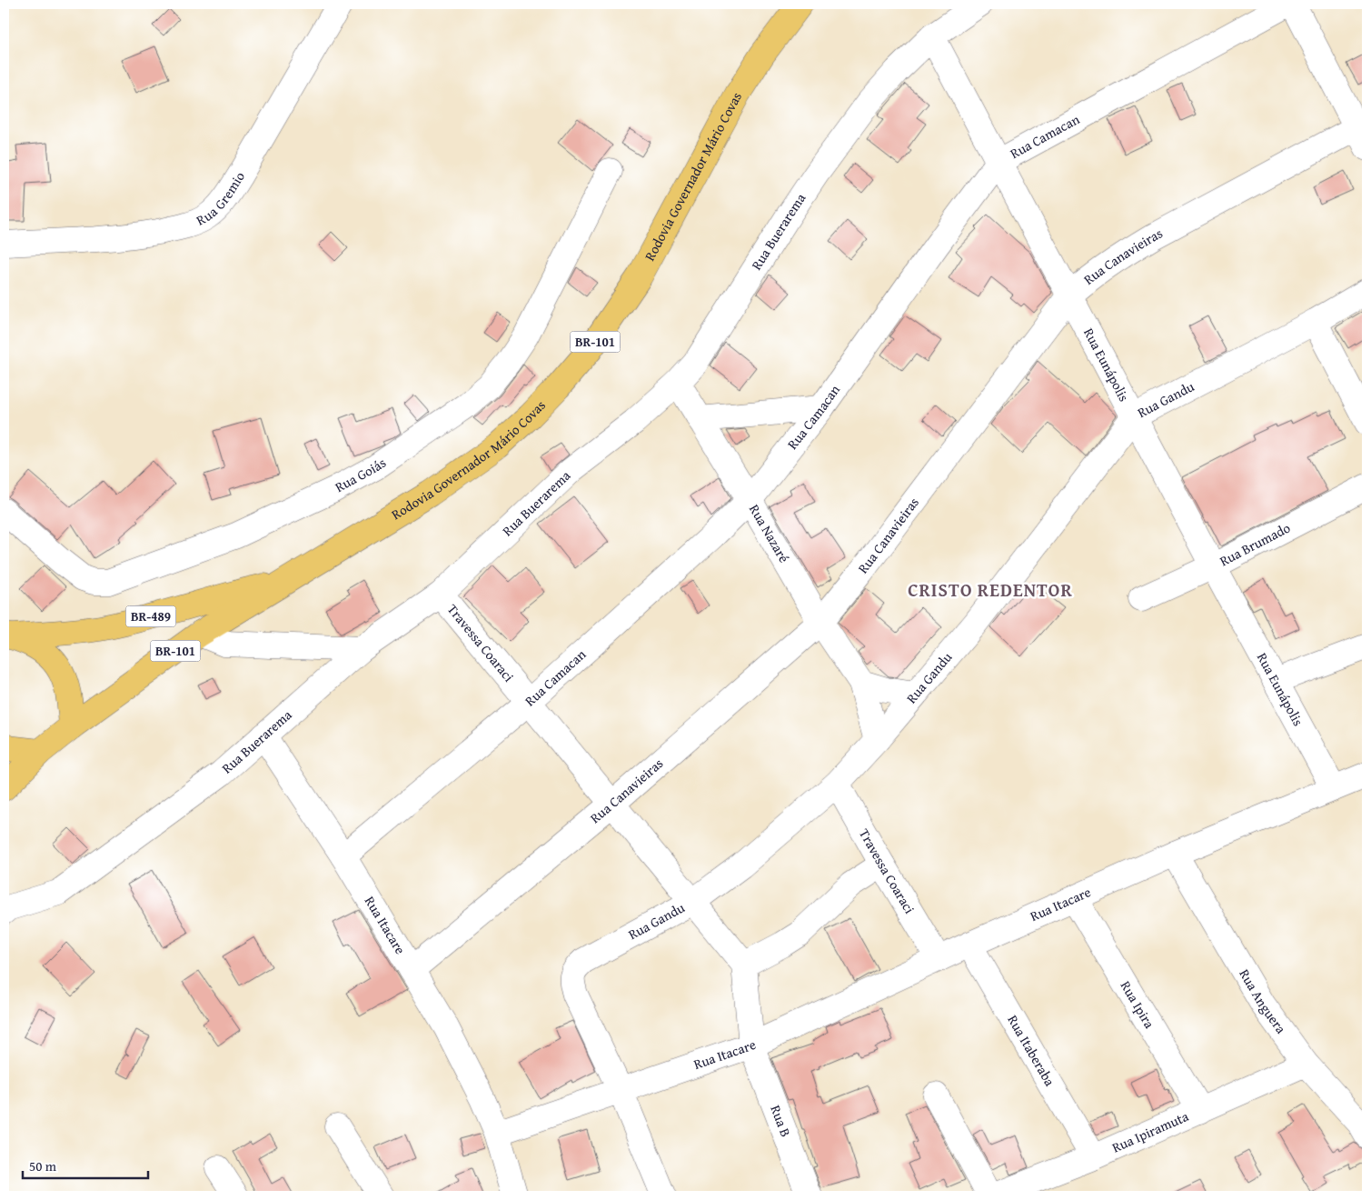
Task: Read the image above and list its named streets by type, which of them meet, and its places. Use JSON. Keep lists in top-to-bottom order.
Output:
{
  "streets": {
    "main road": ["Rodovia Governador Mário Covas", "BR-101", "BR-489"],
    "street": [
      "Rua Camacan",
      "Rua Gremio",
      "Rua Buerarema",
      "Rua Canavieiras",
      "Rua Eunápolis",
      "Rua Gandu",
      "Rua Goiás",
      "Rua Nazaré",
      "Rua Brumado",
      "Travessa Coaraci",
      "Rua Itacare",
      "Rua Anguera",
      "Rua Ipira",
      "Rua Itaberaba",
      "Rua B",
      "Rua Ipiramuta"
    ]
  },
  "crossings": [
    ["Rua Camacan", "Rua Eunápolis"],
    ["Rua Camacan", "Rua Nazaré"],
    ["Rua Camacan", "Travessa Coaraci"],
    ["Rua Camacan", "Rua Itacare"],
    ["Rodovia Governador Mário Covas", "BR-489"],
    ["Rua Buerarema", "Rua Eunápolis"],
    ["Rua Buerarema", "Rua Nazaré"],
    ["Rua Buerarema", "Travessa Coaraci"],
    ["Rua Buerarema", "Rua Itacare"],
    ["Rua Canavieiras", "Rua Eunápolis"],
    ["Rua Canavieiras", "Rua Nazaré"],
    ["Rua Canavieiras", "Travessa Coaraci"],
    ["Rua Canavieiras", "Rua Itacare"],
    ["Rua Eunápolis", "Rua Gandu"],
    ["Rua Eunápolis", "Rua Brumado"],
    ["Rua Eunápolis", "Rua Itacare"],
    ["Rua Gandu", "Rua Nazaré"],
    ["Rua Gandu", "Travessa Coaraci"],
    ["Rua Gandu", "Rua Itacare"],
    ["Travessa Coaraci", "Rua Itacare"],
    ["Rua Itacare", "Rua Anguera"],
    ["Rua Itacare", "Rua Ipira"],
    ["Rua Itacare", "Rua Itaberaba"],
    ["Rua Itacare", "Rua B"],
    ["Rua Anguera", "Rua Ipiramuta"],
    ["Rua Ipira", "Rua Ipiramuta"],
    ["Rua Itaberaba", "Rua Ipiramuta"]
  ],
  "districts": ["CRISTO REDENTOR"],
  "scale_bar": "50 m"
}
